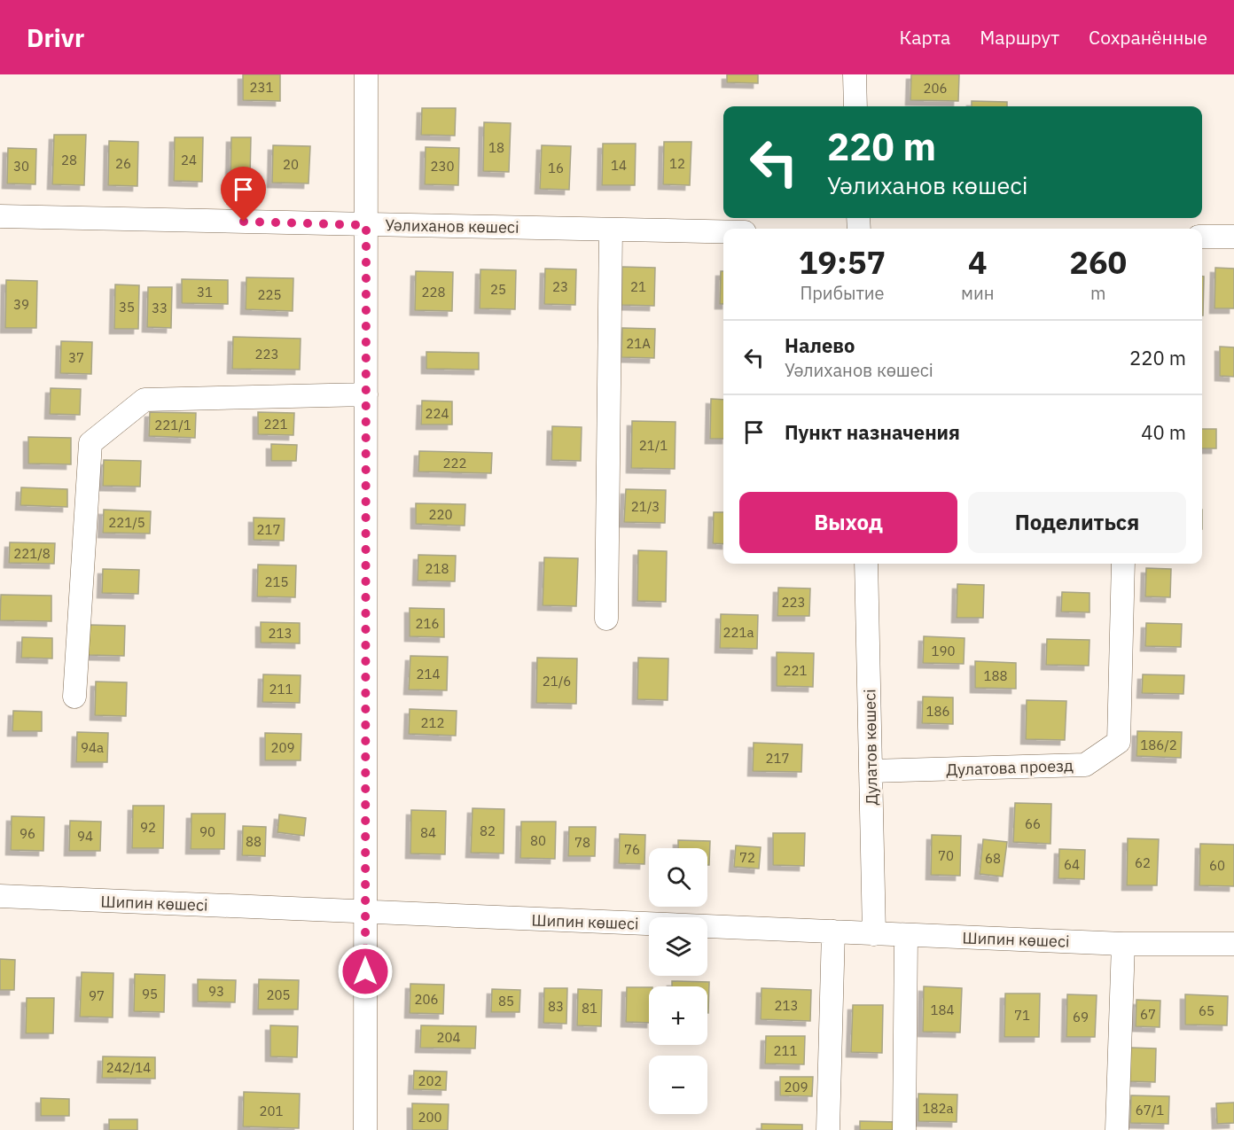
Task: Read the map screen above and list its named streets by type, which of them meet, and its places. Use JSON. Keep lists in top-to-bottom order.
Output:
{
  "streets": {
    "street": [
      "Уәлиханов көшесі",
      "Дулатов көшесі",
      "Дулатова проезд",
      "Шипин көшесі"
    ]
  },
  "crossings": [
    ["Дулатов көшесі", "Дулатова проезд"],
    ["Дулатов көшесі", "Шипин көшесі"]
  ],
  "house_numbers": [
    "231",
    "206",
    "18",
    "28",
    "24",
    "26",
    "12",
    "20",
    "14",
    "30",
    "230",
    "16",
    "23",
    "21",
    "25",
    "31",
    "228",
    "225",
    "39",
    "35",
    "33",
    "21А",
    "223",
    "37",
    "224",
    "221",
    "221/1",
    "21/1",
    "222",
    "21/3",
    "220",
    "221/5",
    "217",
    "221/8",
    "218",
    "215",
    "223",
    "216",
    "221а",
    "213",
    "190",
    "221",
    "214",
    "188",
    "21/6",
    "211",
    "186",
    "212",
    "186/2",
    "94а",
    "209",
    "217",
    "66",
    "92",
    "82",
    "90",
    "84",
    "96",
    "94",
    "80",
    "88",
    "78",
    "76",
    "70",
    "72",
    "68",
    "62",
    "64",
    "60",
    "93",
    "95",
    "205",
    "97",
    "206",
    "85",
    "213",
    "83",
    "81",
    "184",
    "65",
    "67",
    "71",
    "69",
    "204",
    "211",
    "242/14",
    "202",
    "209",
    "182а",
    "67/1",
    "201",
    "200"
  ],
  "page": {
    "header": "Drivr",
    "nav": ["Карта", "Маршрут", "Сохранённые"],
    "turn": ["220 m", "Уәлиханов көшесі"],
    "eta": [
      "19:57",
      "Прибытие",
      "4",
      "мин",
      "260",
      "m"
    ],
    "list": [
      {
        "name": "Налево",
        "note": "Уәлиханов көшесі",
        "value": "220 m"
      },
      {
        "name": "Пункт назначения",
        "value": "40 m"
      }
    ],
    "buttons": ["Выход", "Поделиться"],
    "map_buttons": ["+", "−"]
  }
}
